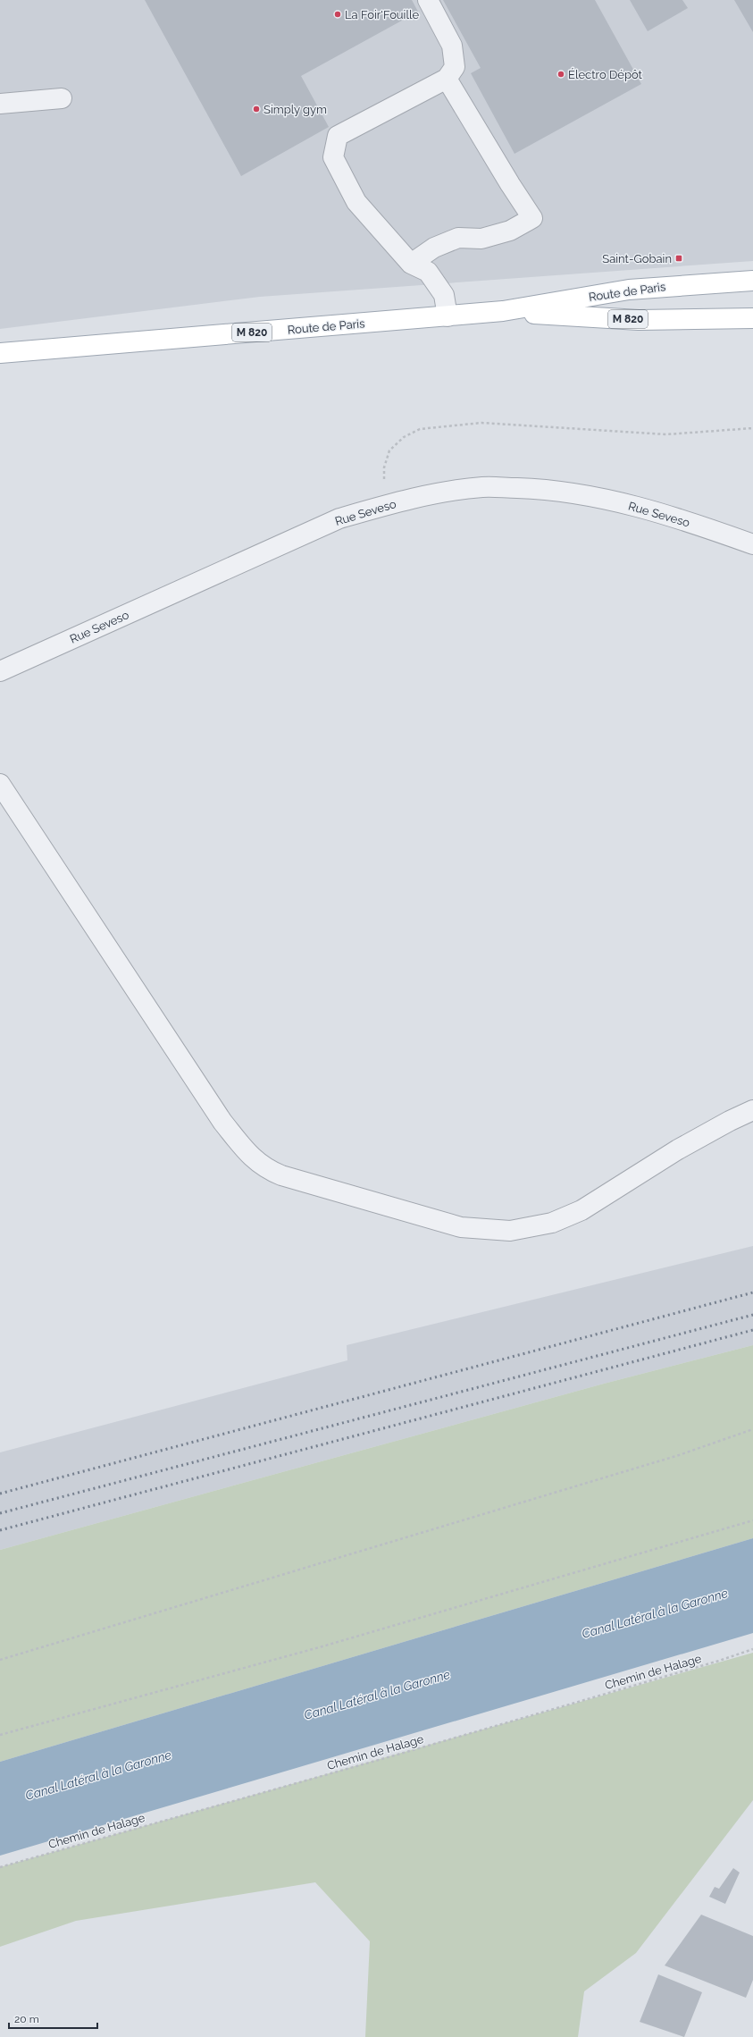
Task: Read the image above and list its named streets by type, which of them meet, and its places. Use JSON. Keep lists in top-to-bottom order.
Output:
{
  "streets": {
    "main road": ["Route de Paris", "M 820"],
    "street": ["Rue Seveso"],
    "path": ["Chemin de Halage"]
  },
  "water": ["Canal Latéral à la Garonne"],
  "places": {
    "other": ["La Foir'Fouille", "Électro Dépôt", "Simply gym"],
    "transit": ["Saint-Gobain"]
  },
  "scale_bar": "20 m"
}
